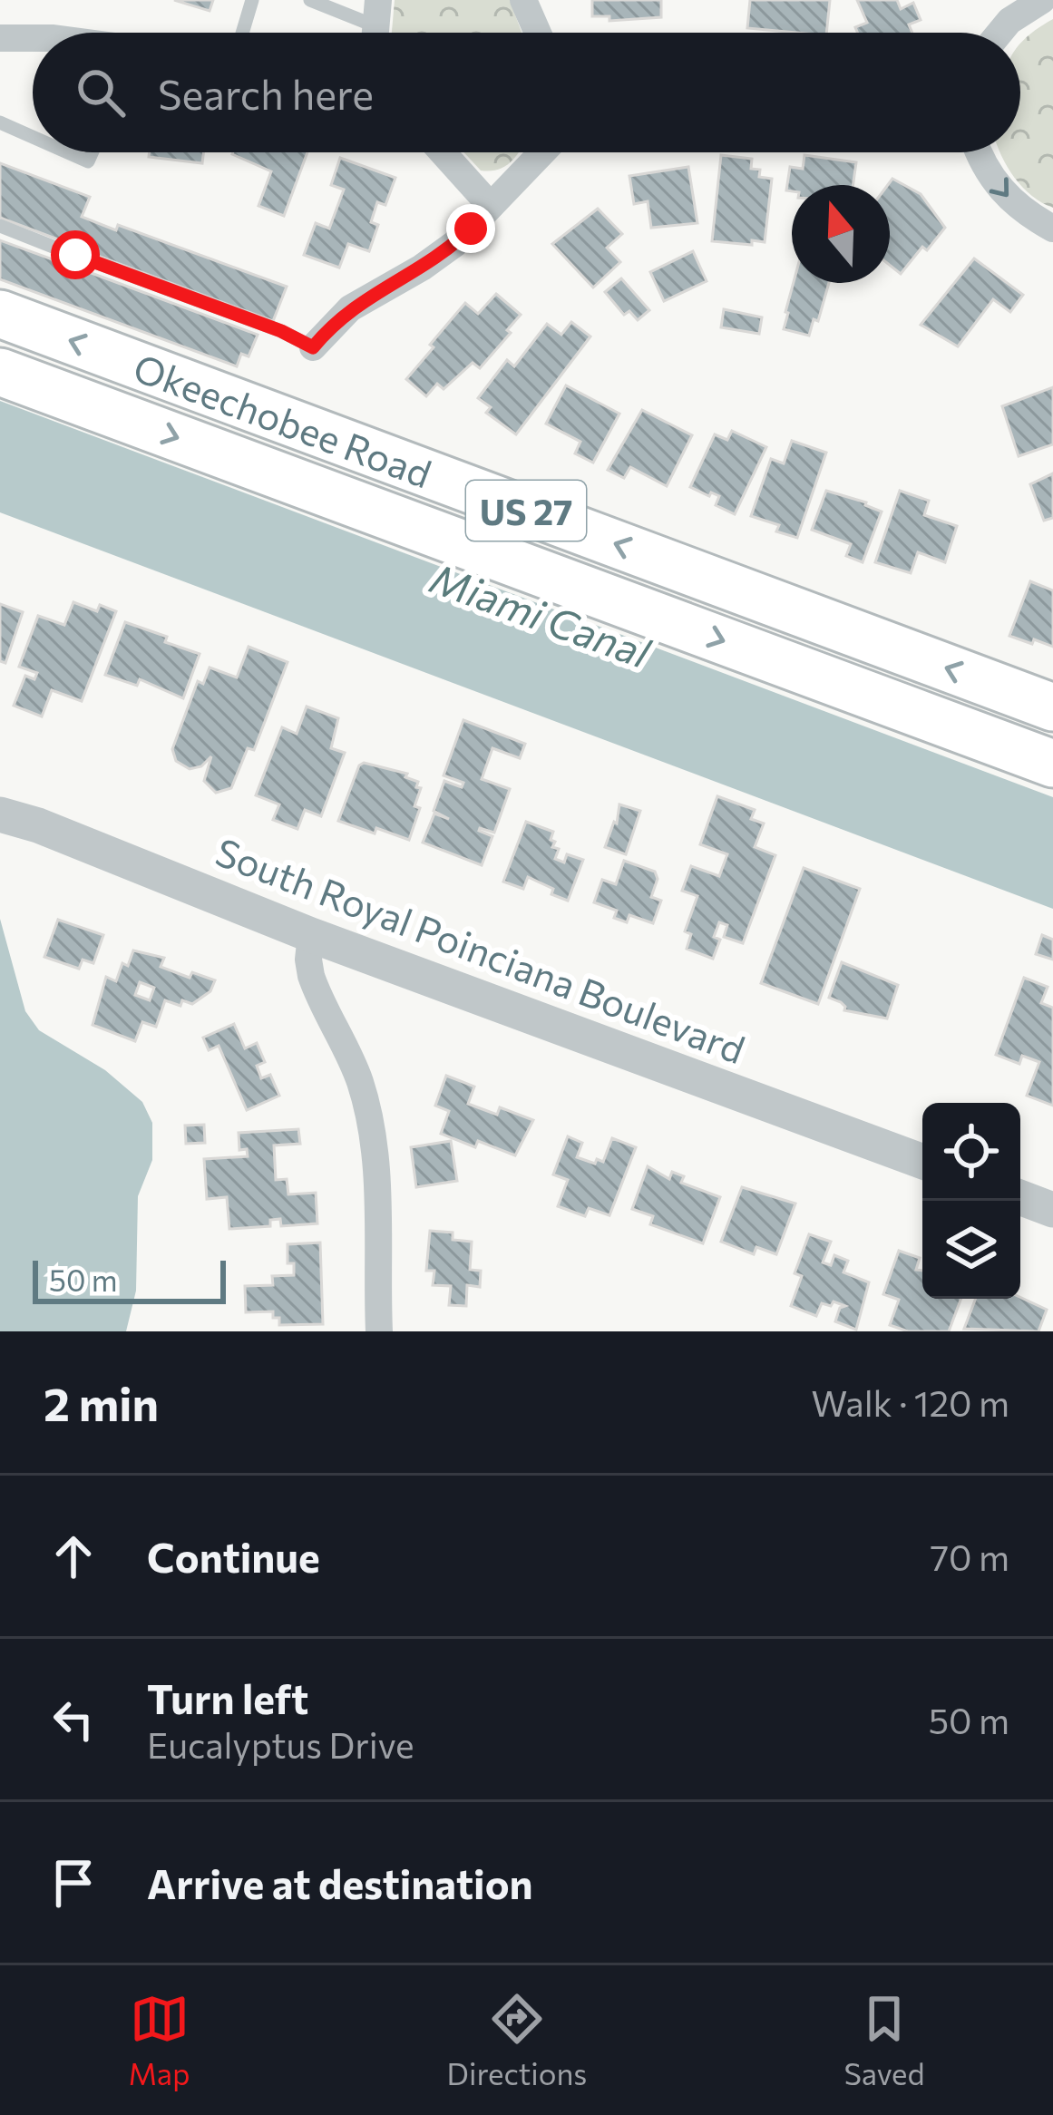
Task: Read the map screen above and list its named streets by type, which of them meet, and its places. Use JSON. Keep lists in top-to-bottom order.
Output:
{
  "streets": {
    "highway": ["Okeechobee Road", "US 27"],
    "street": ["South Royal Poinciana Boulevard"]
  },
  "water": ["Miami Canal"],
  "scale_bar": "50 m",
  "north": "top",
  "page": {
    "search": "Search here",
    "scale": "50 m",
    "heading": ["2 min", "Walk · 120 m"],
    "list": [
      ["Continue", "70 m"],
      ["Turn left", "Eucalyptus Drive", "50 m"],
      "Arrive at destination"
    ],
    "nav": ["Map", "Directions", "Saved"]
  }
}
